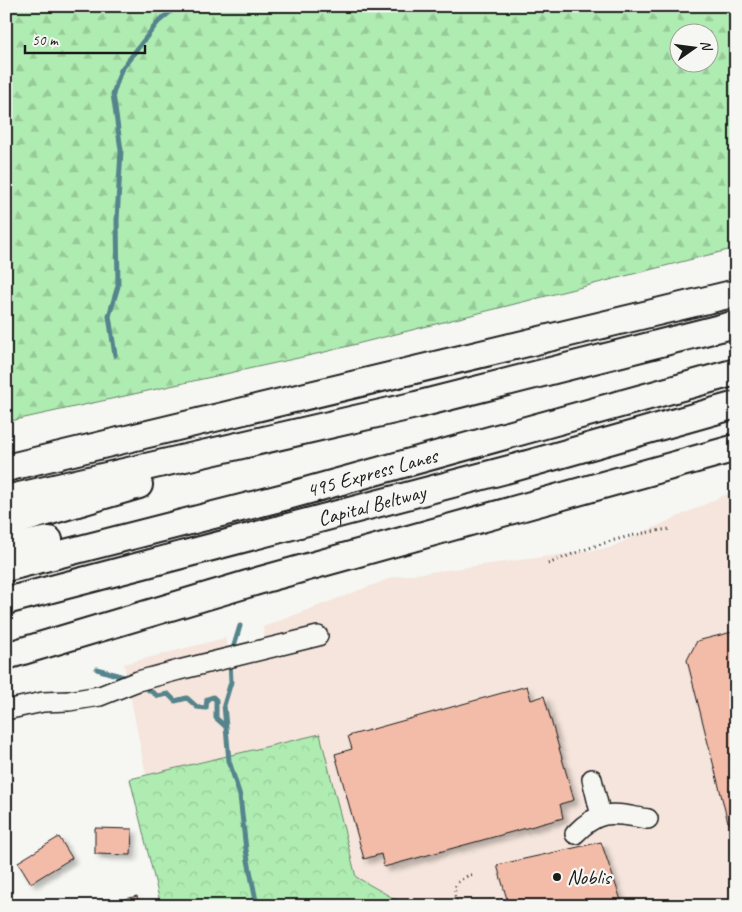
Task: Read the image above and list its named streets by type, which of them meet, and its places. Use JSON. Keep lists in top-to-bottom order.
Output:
{
  "streets": {
    "highway": ["495 Express Lanes", "Capital Beltway"]
  },
  "places": ["Noblis"],
  "scale_bar": "50 m",
  "north": "right"
}
